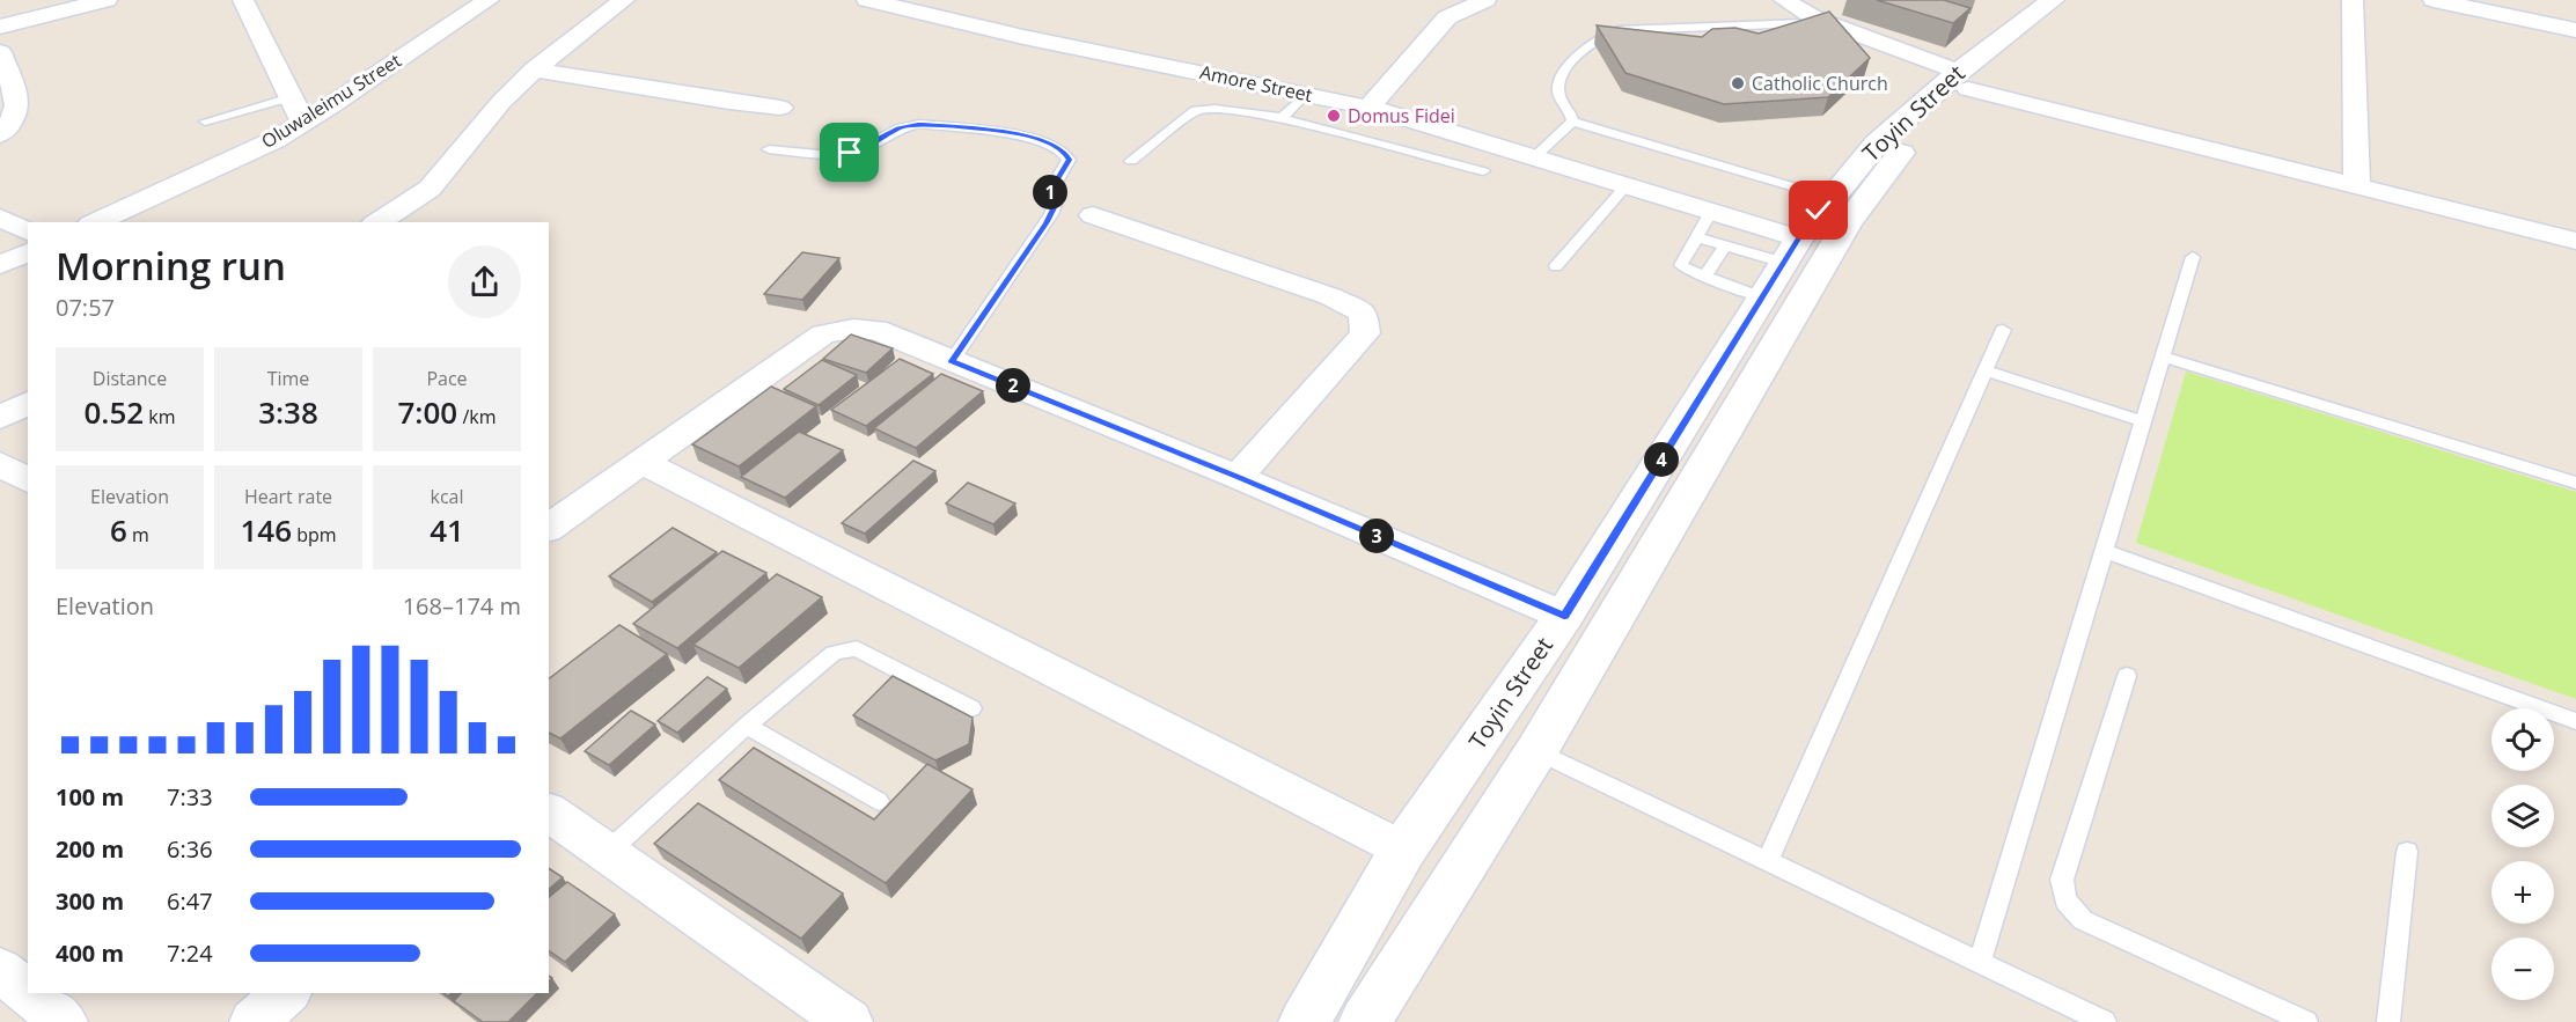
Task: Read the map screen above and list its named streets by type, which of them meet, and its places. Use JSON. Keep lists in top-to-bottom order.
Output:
{
  "streets": {
    "street": ["Amore Street", "Oluwaleimu Street", "Toyin Street"]
  },
  "crossings": [
    ["Amore Street", "Toyin Street"]
  ],
  "places": ["Catholic Church", "Domus Fidei"],
  "page": {
    "pins": [
      "1",
      "2",
      "4",
      "3"
    ],
    "heading": ["Morning run", "07:57"],
    "stats": [
      ["Distance", "0.52 km"],
      ["Time", "3:38"],
      ["Pace", "7:00 /km"],
      ["Elevation", "6 m"],
      ["Heart rate", "146 bpm"],
      ["kcal", "41"]
    ],
    "chart": ["Elevation", "168–174 m"],
    "map_buttons": ["+", "−"],
    "list": [
      {
        "name": "100 m",
        "note": "7:33"
      },
      {
        "name": "200 m",
        "note": "6:36"
      },
      {
        "name": "300 m",
        "note": "6:47"
      },
      {
        "name": "400 m",
        "note": "7:24"
      }
    ]
  }
}
